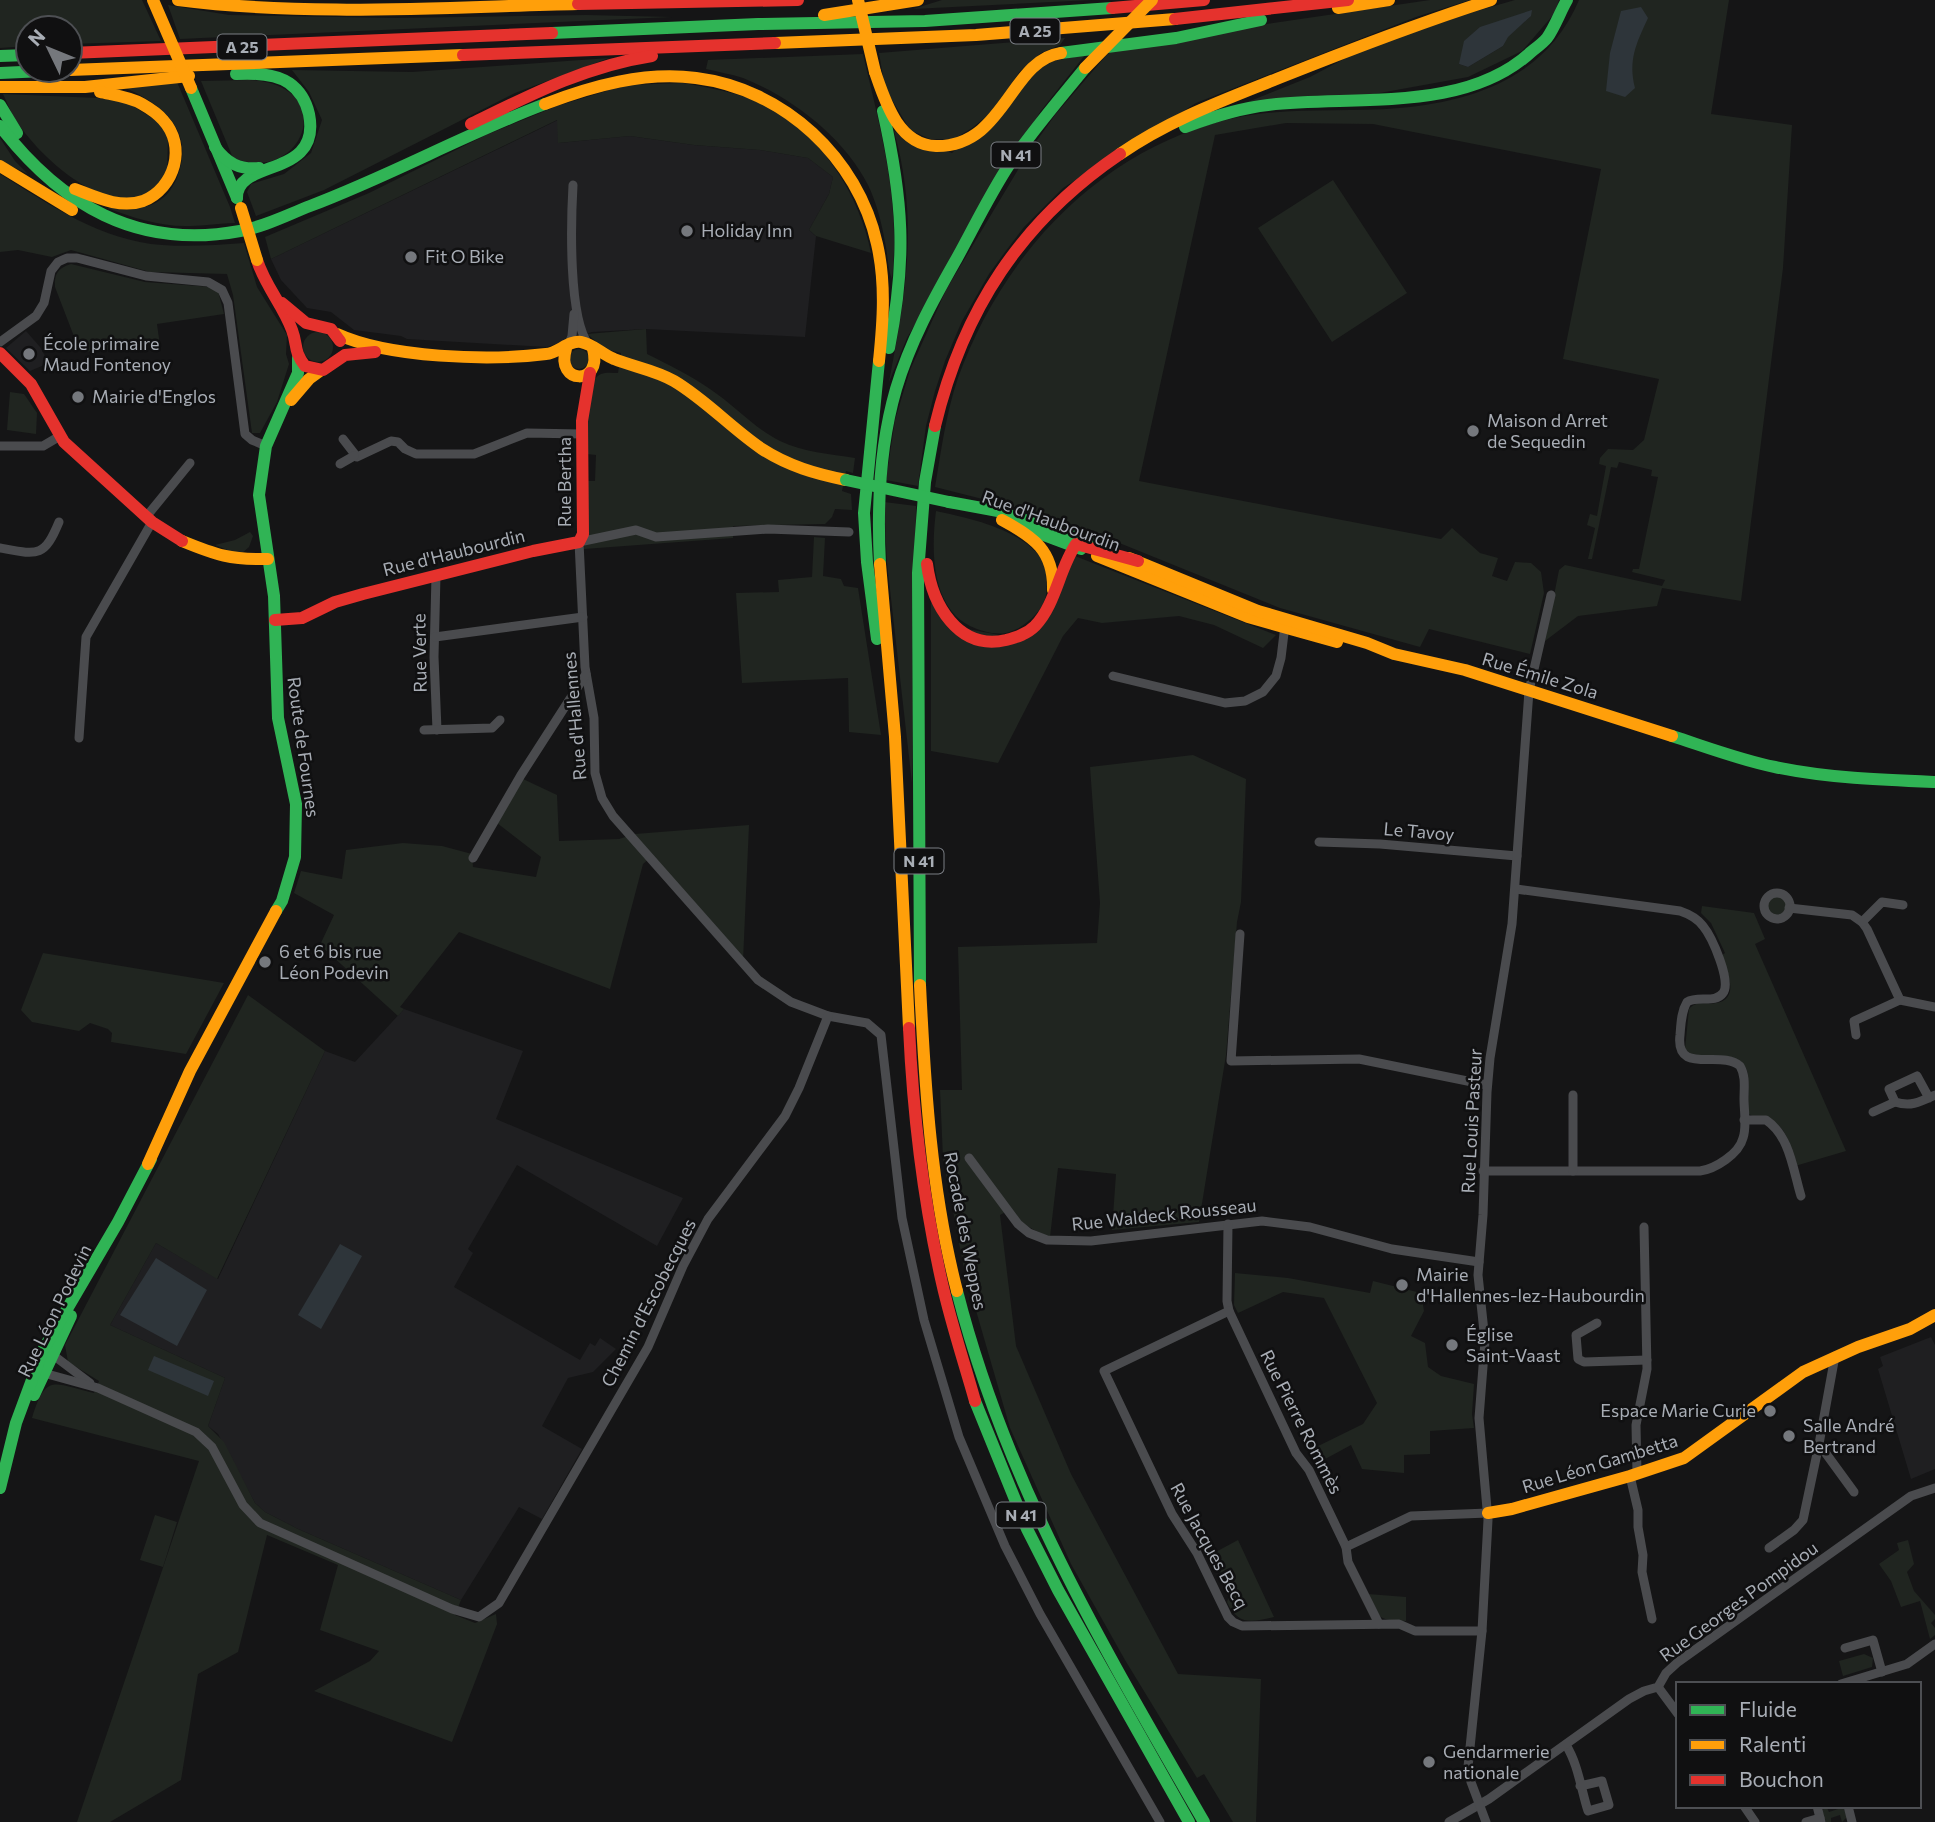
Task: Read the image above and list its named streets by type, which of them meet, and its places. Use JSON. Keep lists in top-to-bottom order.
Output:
{
  "streets": {
    "main road": [
      "A 25",
      "N 41",
      "Rue Bertha",
      "Rue d'Haubourdin",
      "Rue Émile Zola",
      "Route de Fournes",
      "Rocade des Weppes",
      "Rue Léon Podevin",
      "Rue Léon Gambetta"
    ],
    "street": [
      "Rue Verte",
      "Rue d'Hallennes",
      "Le Tavoy",
      "Rue Louis Pasteur",
      "Rue Waldeck Rousseau",
      "Chemin d'Escobecques",
      "Rue Pierre Rommès",
      "Rue Jacques Becq",
      "Rue Georges Pompidou"
    ]
  },
  "crossings": [
    ["N 41", "Rocade des Weppes"],
    ["Rue Bertha", "Rue d'Haubourdin"],
    ["Rue Bertha", "Rue d'Hallennes"],
    ["Rue d'Haubourdin", "Rue Verte"],
    ["Rue d'Haubourdin", "Rue d'Hallennes"],
    ["Rue d'Haubourdin", "Route de Fournes"],
    ["Rue Émile Zola", "Rue Louis Pasteur"],
    ["Rue d'Hallennes", "Chemin d'Escobecques"],
    ["Route de Fournes", "Rue Léon Podevin"],
    ["Le Tavoy", "Rue Louis Pasteur"],
    ["Rue Louis Pasteur", "Rue Waldeck Rousseau"],
    ["Rue Louis Pasteur", "Rue Léon Gambetta"],
    ["Rue Louis Pasteur", "Rue Jacques Becq"],
    ["Rue Louis Pasteur", "Rue Georges Pompidou"],
    ["Rue Waldeck Rousseau", "Rue Pierre Rommès"],
    ["Rue Pierre Rommès", "Rue Jacques Becq"]
  ],
  "places": [
    "Holiday Inn",
    "Fit O Bike",
    "École primaire Maud Fontenoy",
    "Mairie d'Englos",
    "Maison d Arret de Sequedin",
    "6 et 6 bis rue Léon Podevin",
    "Mairie d'Hallennes-lez-Haubourdin",
    "Église Saint-Vaast",
    "Espace Marie Curie",
    "Salle André Bertrand",
    "Gendarmerie nationale"
  ],
  "legend": ["Fluide", "Ralenti", "Bouchon"],
  "north": "top left"
}
